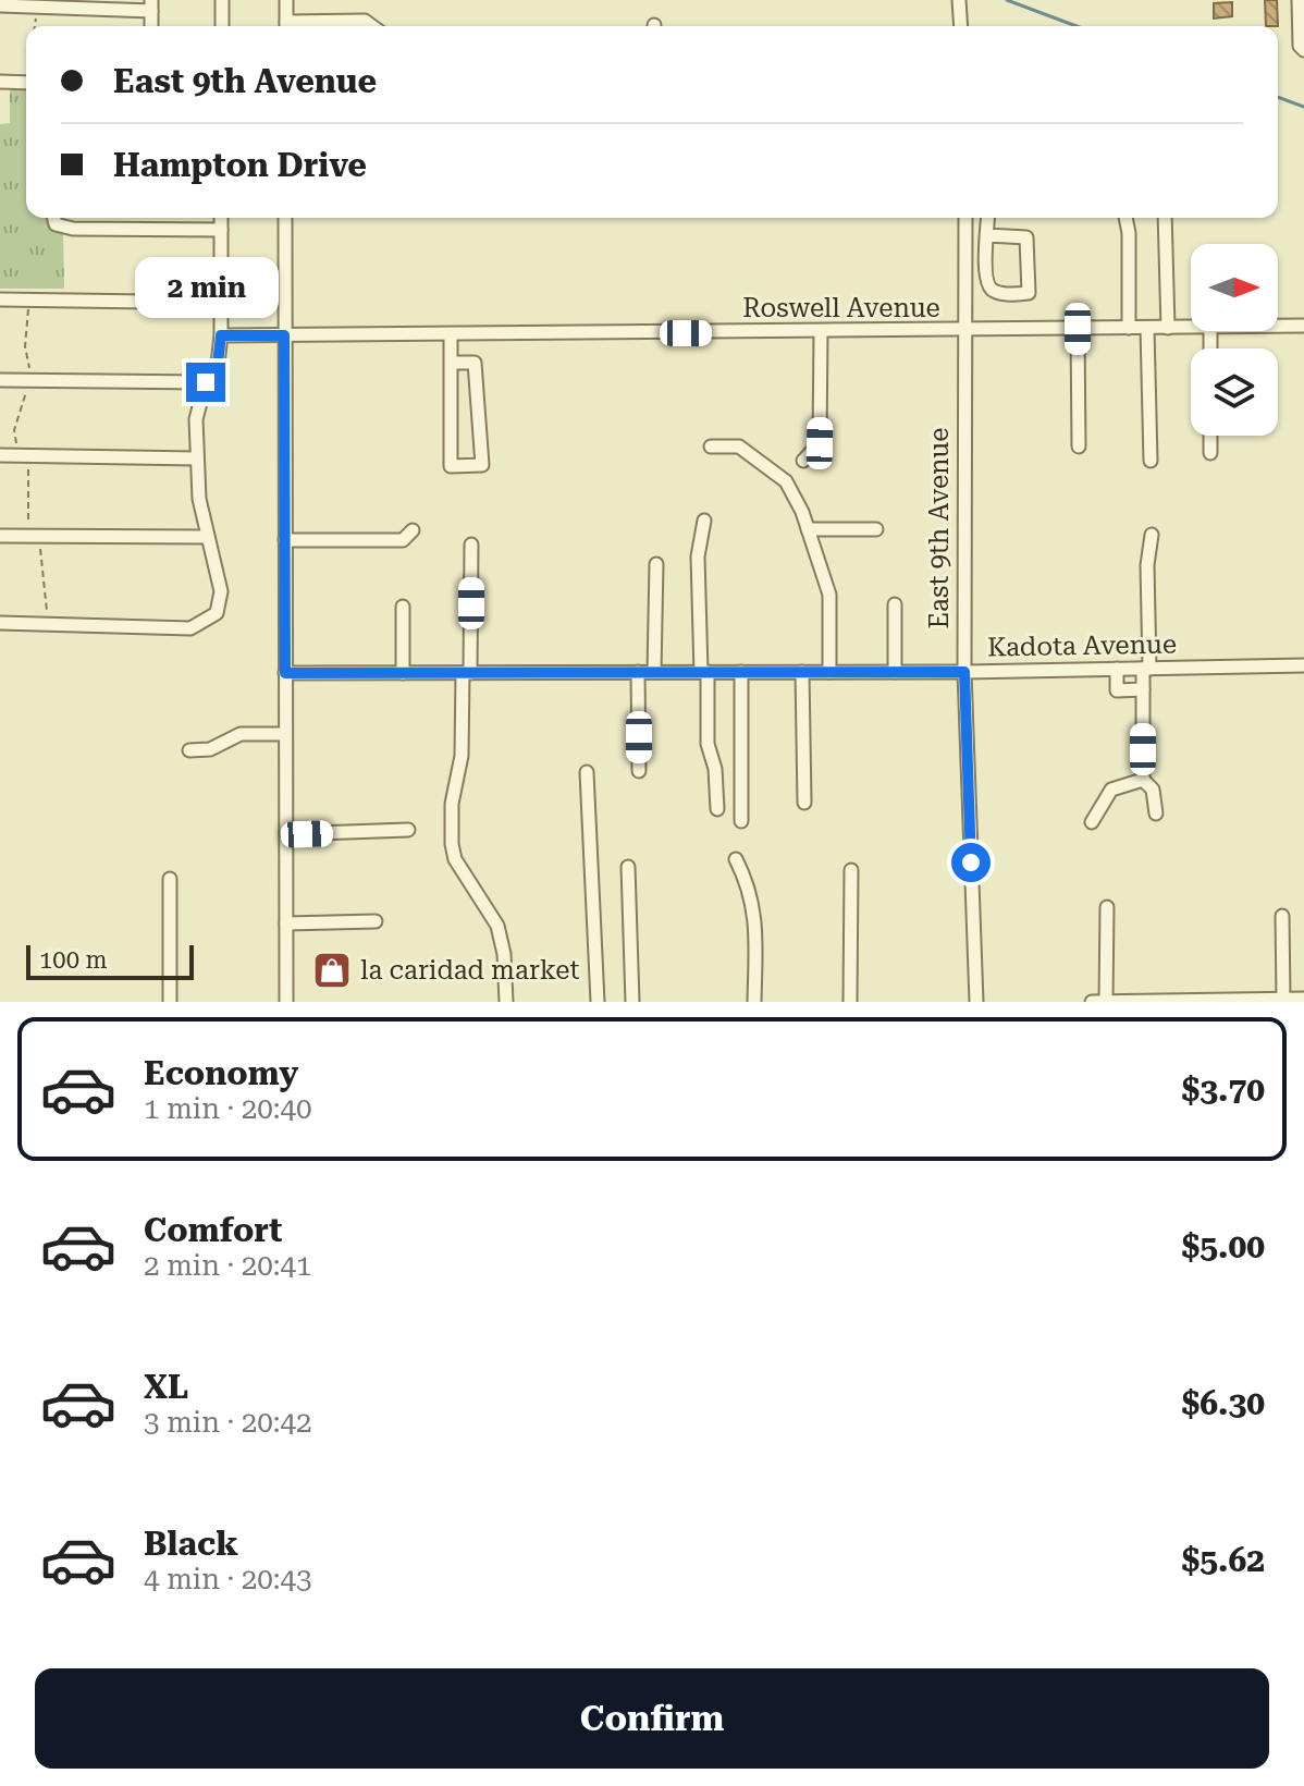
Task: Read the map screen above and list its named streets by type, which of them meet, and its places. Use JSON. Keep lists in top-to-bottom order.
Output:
{
  "streets": {
    "street": ["Roswell Avenue", "East 9th Avenue", "Kadota Avenue"]
  },
  "crossings": [
    ["Roswell Avenue", "East 9th Avenue"],
    ["East 9th Avenue", "Kadota Avenue"]
  ],
  "places": {
    "shop": ["la caridad market"]
  },
  "scale_bar": "100 m",
  "north": "right",
  "page": {
    "banner": ["East 9th Avenue", "Hampton Drive"],
    "bubble": "2 min",
    "scale": "100 m",
    "list": [
      {
        "name": "Economy",
        "note": "1 min · 20:40",
        "value": "$3.70"
      },
      {
        "name": "Comfort",
        "note": "2 min · 20:41",
        "value": "$5.00"
      },
      {
        "name": "XL",
        "note": "3 min · 20:42",
        "value": "$6.30"
      },
      {
        "name": "Black",
        "note": "4 min · 20:43",
        "value": "$5.62"
      }
    ],
    "buttons": "Confirm"
  }
}
